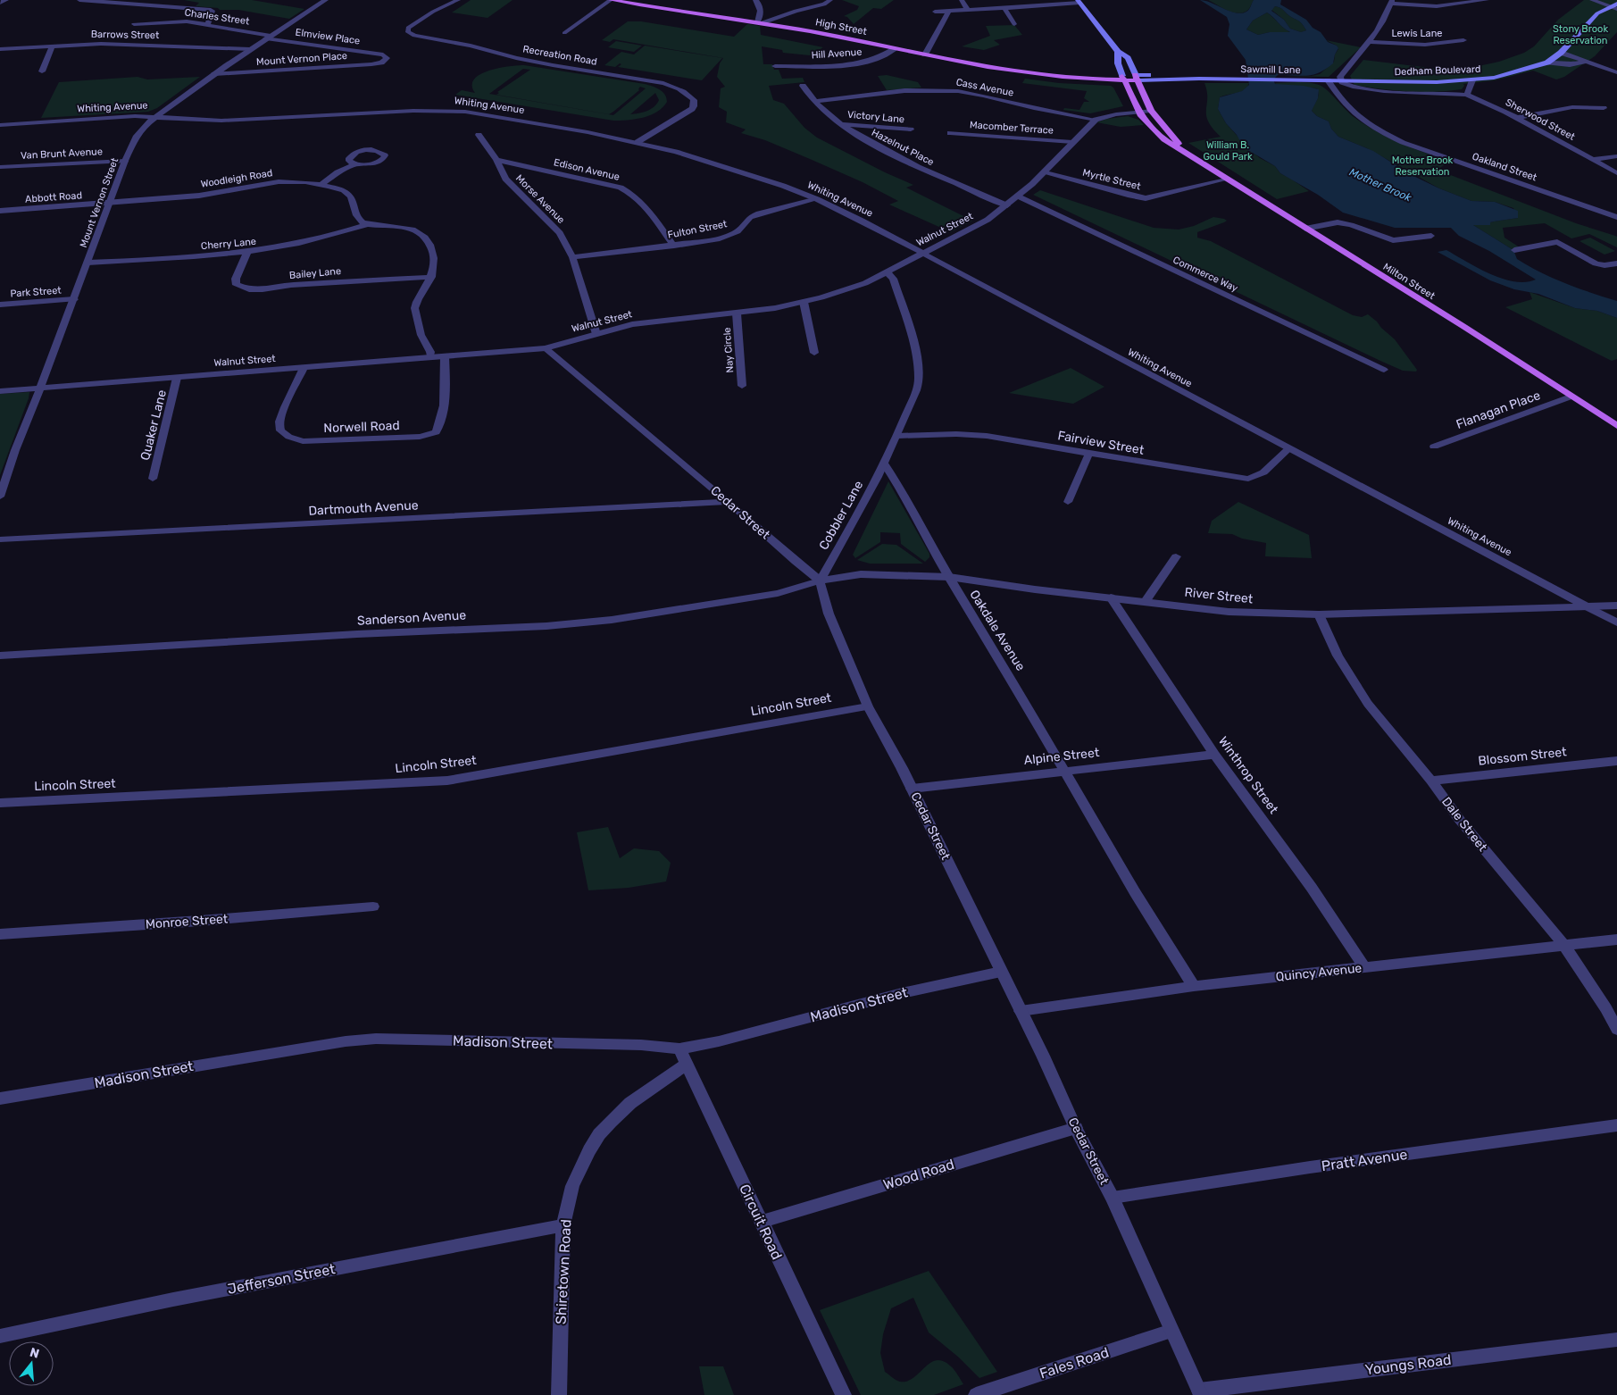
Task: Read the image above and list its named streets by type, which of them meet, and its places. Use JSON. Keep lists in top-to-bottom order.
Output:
{
  "streets": {
    "main road": [
      "High Street",
      "Sawmill Lane",
      "Dedham Boulevard",
      "Milton Street"
    ],
    "street": [
      "Charles Street",
      "Lewis Lane",
      "Barrows Street",
      "Elmview Place",
      "Hill Avenue",
      "Recreation Road",
      "Mount Vernon Place",
      "Cass Avenue",
      "Whiting Avenue",
      "Victory Lane",
      "Sherwood Street",
      "Macomber Terrace",
      "Hazelnut Place",
      "Van Brunt Avenue",
      "Oakland Street",
      "Edison Avenue",
      "Woodleigh Road",
      "Myrtle Street",
      "Abbott Road",
      "Morse Avenue",
      "Mount Vernon Street",
      "Fulton Street",
      "Walnut Street",
      "Cherry Lane",
      "Bailey Lane",
      "Commerce Way",
      "Park Street",
      "Nay Circle",
      "Flanagan Place",
      "Quaker Lane",
      "Norwell Road",
      "Fairview Street",
      "Dartmouth Avenue",
      "Cedar Street",
      "Cobbler Lane",
      "River Street",
      "Sanderson Avenue",
      "Oakdale Avenue",
      "Lincoln Street",
      "Alpine Street",
      "Blossom Street",
      "Winthrop Street",
      "Dale Street",
      "Monroe Street",
      "Quincy Avenue",
      "Madison Street",
      "Pratt Avenue",
      "Wood Road",
      "Circuit Road",
      "Shiretown Road",
      "Jefferson Street",
      "Fales Road",
      "Youngs Road"
    ]
  },
  "crossings": [
    ["Charles Street", "Elmview Place"],
    ["Charles Street", "Mount Vernon Street"],
    ["High Street", "Hill Avenue"],
    ["High Street", "Sawmill Lane"],
    ["High Street", "Milton Street"],
    ["Barrows Street", "Mount Vernon Street"],
    ["Elmview Place", "Mount Vernon Place"],
    ["Elmview Place", "Mount Vernon Street"],
    ["Recreation Road", "Whiting Avenue"],
    ["Mount Vernon Place", "Mount Vernon Street"],
    ["Sawmill Lane", "Dedham Boulevard"],
    ["Sawmill Lane", "Oakland Street"],
    ["Sawmill Lane", "Milton Street"],
    ["Dedham Boulevard", "Sherwood Street"],
    ["Cass Avenue", "Hazelnut Place"],
    ["Cass Avenue", "Walnut Street"],
    ["Whiting Avenue", "Mount Vernon Street"],
    ["Whiting Avenue", "Fulton Street"],
    ["Whiting Avenue", "Walnut Street"],
    ["Whiting Avenue", "Fairview Street"],
    ["Whiting Avenue", "River Street"],
    ["Victory Lane", "Hazelnut Place"],
    ["Macomber Terrace", "Walnut Street"],
    ["Hazelnut Place", "Walnut Street"],
    ["Van Brunt Avenue", "Mount Vernon Street"],
    ["Edison Avenue", "Morse Avenue"],
    ["Edison Avenue", "Fulton Street"],
    ["Woodleigh Road", "Abbott Road"],
    ["Woodleigh Road", "Mount Vernon Street"],
    ["Woodleigh Road", "Cherry Lane"],
    ["Myrtle Street", "Walnut Street"],
    ["Myrtle Street", "Milton Street"],
    ["Abbott Road", "Mount Vernon Street"],
    ["Morse Avenue", "Fulton Street"],
    ["Morse Avenue", "Walnut Street"],
    ["Mount Vernon Street", "Walnut Street"],
    ["Mount Vernon Street", "Cherry Lane"],
    ["Mount Vernon Street", "Park Street"],
    ["Walnut Street", "Commerce Way"],
    ["Walnut Street", "Milton Street"],
    ["Walnut Street", "Nay Circle"],
    ["Walnut Street", "Quaker Lane"],
    ["Walnut Street", "Norwell Road"],
    ["Walnut Street", "Cedar Street"],
    ["Cherry Lane", "Bailey Lane"],
    ["Milton Street", "Flanagan Place"],
    ["Dartmouth Avenue", "Cedar Street"],
    ["Cedar Street", "Cobbler Lane"],
    ["Cedar Street", "River Street"],
    ["Cedar Street", "Sanderson Avenue"],
    ["Cedar Street", "Lincoln Street"],
    ["Cedar Street", "Alpine Street"],
    ["Cedar Street", "Quincy Avenue"],
    ["Cedar Street", "Madison Street"],
    ["Cedar Street", "Pratt Avenue"],
    ["Cedar Street", "Wood Road"],
    ["Cedar Street", "Fales Road"],
    ["Cedar Street", "Youngs Road"],
    ["Cobbler Lane", "River Street"],
    ["Cobbler Lane", "Sanderson Avenue"],
    ["Cobbler Lane", "Oakdale Avenue"],
    ["River Street", "Sanderson Avenue"],
    ["River Street", "Oakdale Avenue"],
    ["River Street", "Winthrop Street"],
    ["River Street", "Dale Street"],
    ["Oakdale Avenue", "Alpine Street"],
    ["Oakdale Avenue", "Quincy Avenue"],
    ["Alpine Street", "Winthrop Street"],
    ["Blossom Street", "Dale Street"],
    ["Winthrop Street", "Quincy Avenue"],
    ["Dale Street", "Quincy Avenue"],
    ["Madison Street", "Circuit Road"],
    ["Wood Road", "Circuit Road"],
    ["Circuit Road", "Shiretown Road"],
    ["Shiretown Road", "Jefferson Street"]
  ],
  "water": ["Mother Brook"],
  "parks": ["Stony Brook Reservation", "William B. Gould Park", "Mother Brook Reservation"],
  "north": "top"
}
